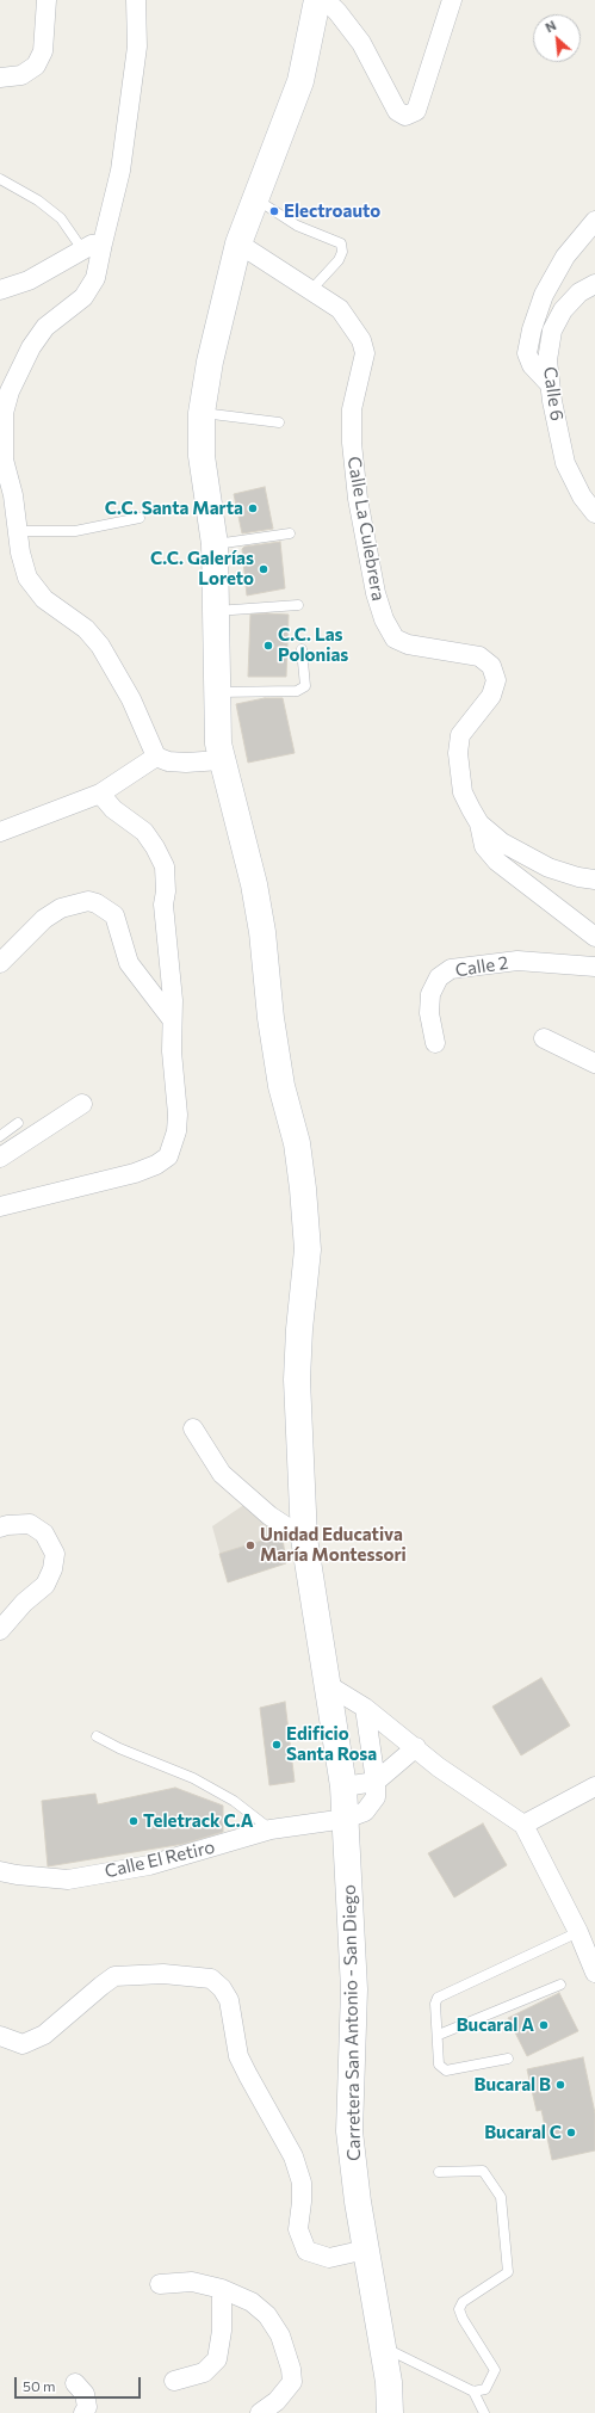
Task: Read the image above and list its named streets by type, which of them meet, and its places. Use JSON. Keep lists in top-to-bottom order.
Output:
{
  "streets": {
    "street": [
      "Calle 6",
      "Calle La Culebrera",
      "Calle 2",
      "Calle El Retiro",
      "Carretera San Antonio - San Diego"
    ]
  },
  "crossings": [
    ["Calle La Culebrera", "Carretera San Antonio - San Diego"],
    ["Calle El Retiro", "Carretera San Antonio - San Diego"]
  ],
  "places": [
    "Electroauto",
    "C.C. Santa Marta",
    "C.C. Galerías Loreto",
    "C.C. Las Polonias",
    "Unidad Educativa María Montessori",
    "Edificio Santa Rosa",
    "Teletrack C.A",
    "Bucaral A",
    "Bucaral B",
    "Bucaral C"
  ],
  "scale_bar": "50 m",
  "north": "top left"
}
